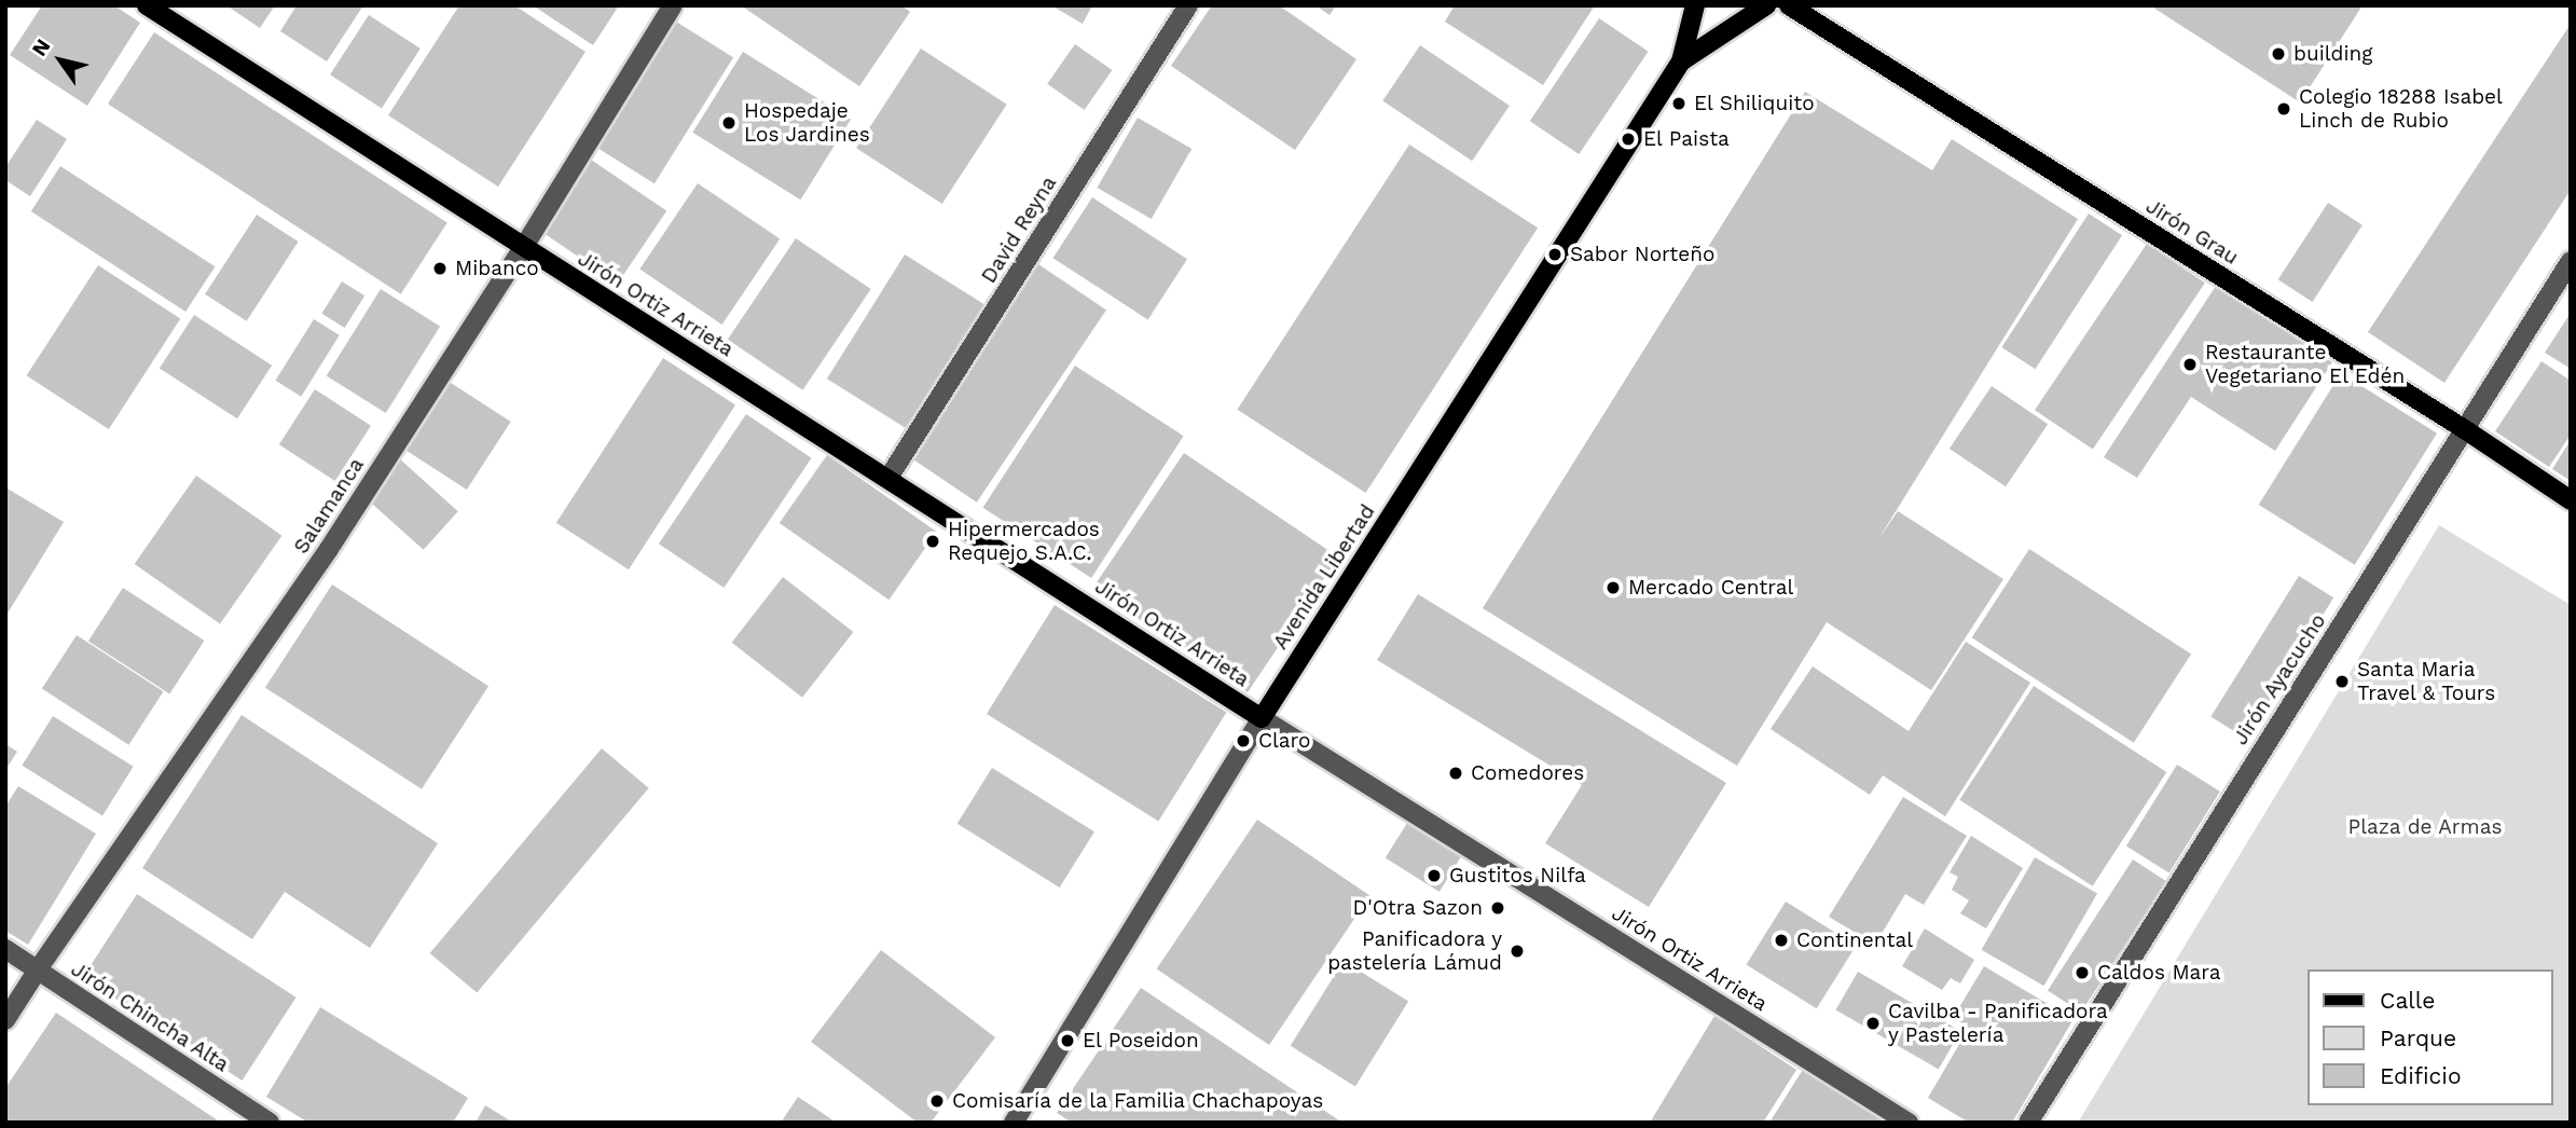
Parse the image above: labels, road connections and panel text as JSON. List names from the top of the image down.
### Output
{
  "streets": {
    "main road": ["Jirón Grau", "Jirón Ortiz Arrieta", "Avenida Libertad"],
    "street": [
      "David Reyna",
      "Salamanca",
      "Jirón Ayacucho",
      "Jirón Chincha Alta"
    ]
  },
  "crossings": [
    ["David Reyna", "Jirón Ortiz Arrieta"],
    ["Jirón Grau", "Jirón Ayacucho"],
    ["Jirón Ortiz Arrieta", "Salamanca"],
    ["Jirón Ortiz Arrieta", "Avenida Libertad"],
    ["Salamanca", "Jirón Chincha Alta"]
  ],
  "parks": ["Plaza de Armas"],
  "places": [
    "building",
    "El Shiliquito",
    "Colegio 18288 Isabel Linch de Rubio",
    "Hospedaje Los Jardines",
    "El Paista",
    "Sabor Norteño",
    "Mibanco",
    "Restaurante Vegetariano El Edén",
    "Hipermercados Requejo S.A.C.",
    "Mercado Central",
    "Santa Maria Travel & Tours",
    "Claro",
    "Comedores",
    "Gustitos Nilfa",
    "D'Otra Sazon",
    "Continental",
    "Panificadora y pastelería Lámud",
    "Caldos Mara",
    "Cavilba - Panificadora y Pastelería",
    "El Poseidon",
    "Comisaría de la Familia Chachapoyas"
  ],
  "legend": ["Calle", "Parque", "Edificio"],
  "north": "top left"
}
